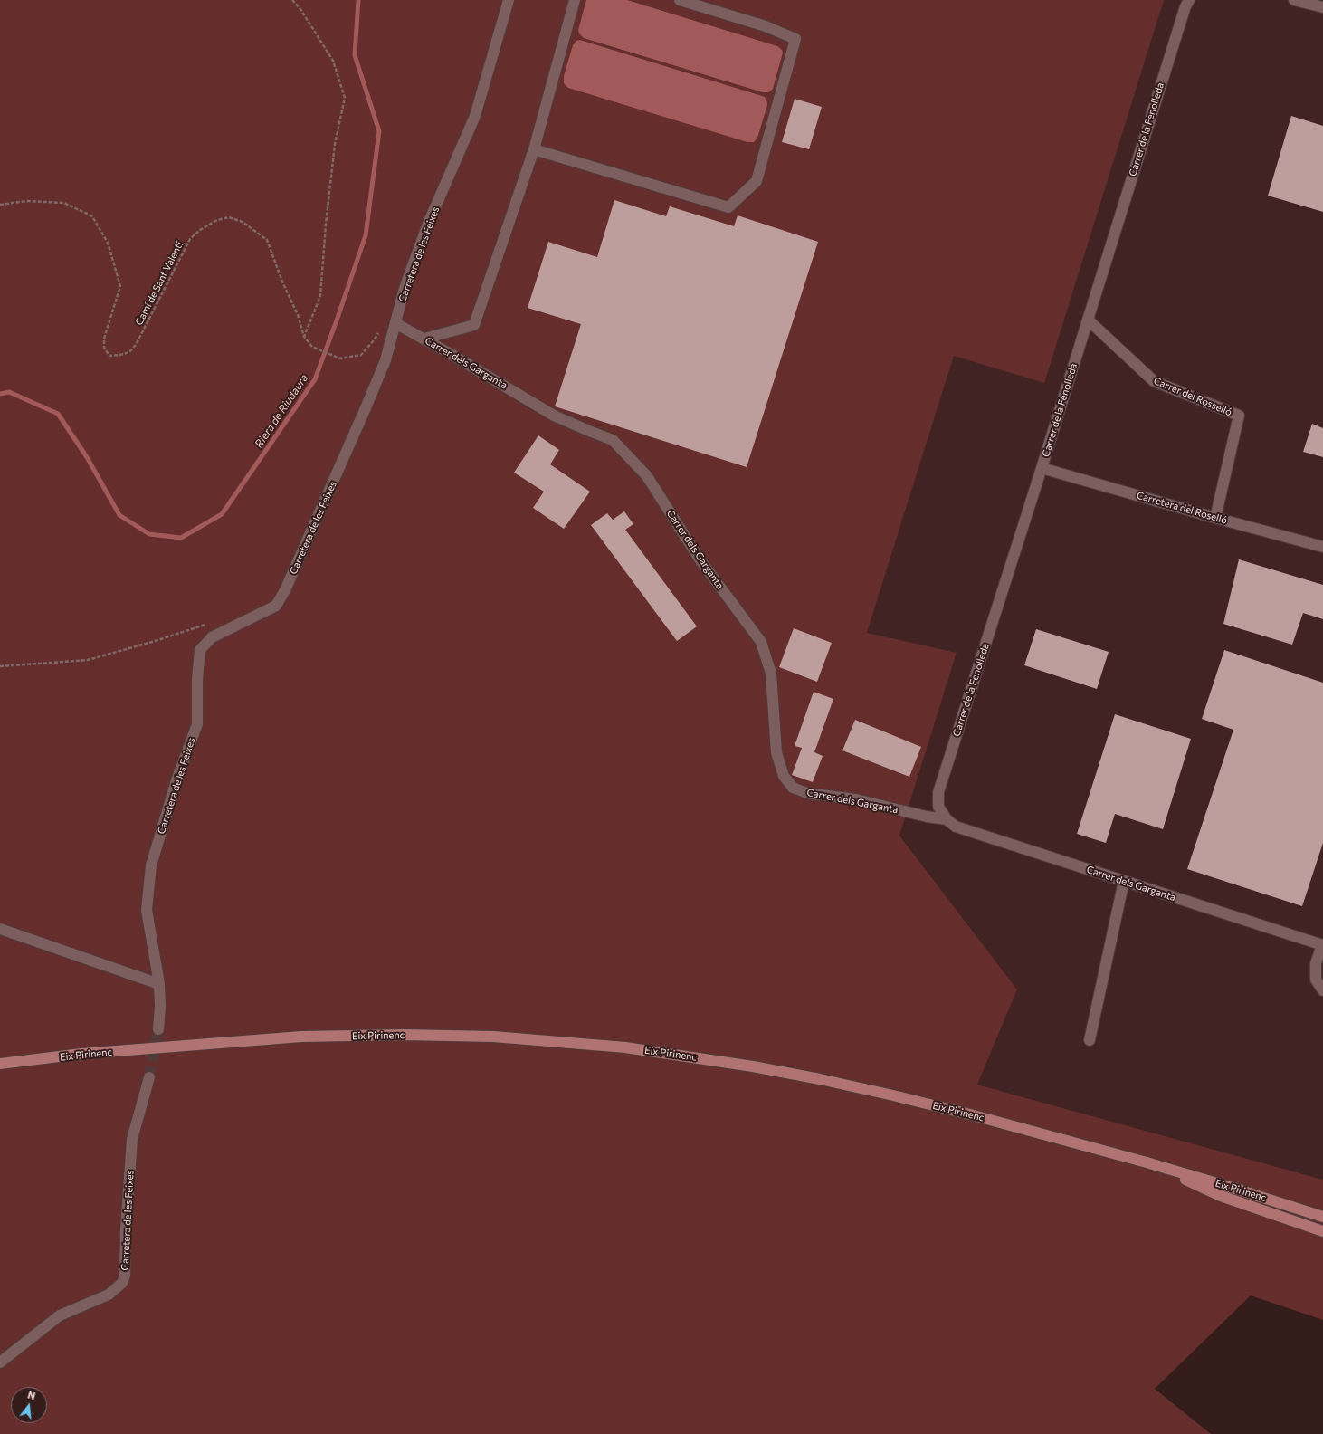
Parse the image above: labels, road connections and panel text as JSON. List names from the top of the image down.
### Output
{
  "streets": {
    "main road": ["Eix Pirinenc"],
    "street": [
      "Carrer de la Fenolleda",
      "Carretera de les Feixes",
      "Carrer dels Garganta",
      "Carrer del Rosselló",
      "Carretera del Roselló"
    ],
    "path": ["Camí de Sant Valentí"]
  },
  "crossings": [
    ["Carrer de la Fenolleda", "Carrer dels Garganta"],
    ["Carrer de la Fenolleda", "Carrer del Rosselló"],
    ["Carrer de la Fenolleda", "Carretera del Roselló"],
    ["Carretera de les Feixes", "Carrer dels Garganta"],
    ["Carrer del Rosselló", "Carretera del Roselló"]
  ],
  "water": ["Riera de Riudaura"],
  "north": "top"
}
